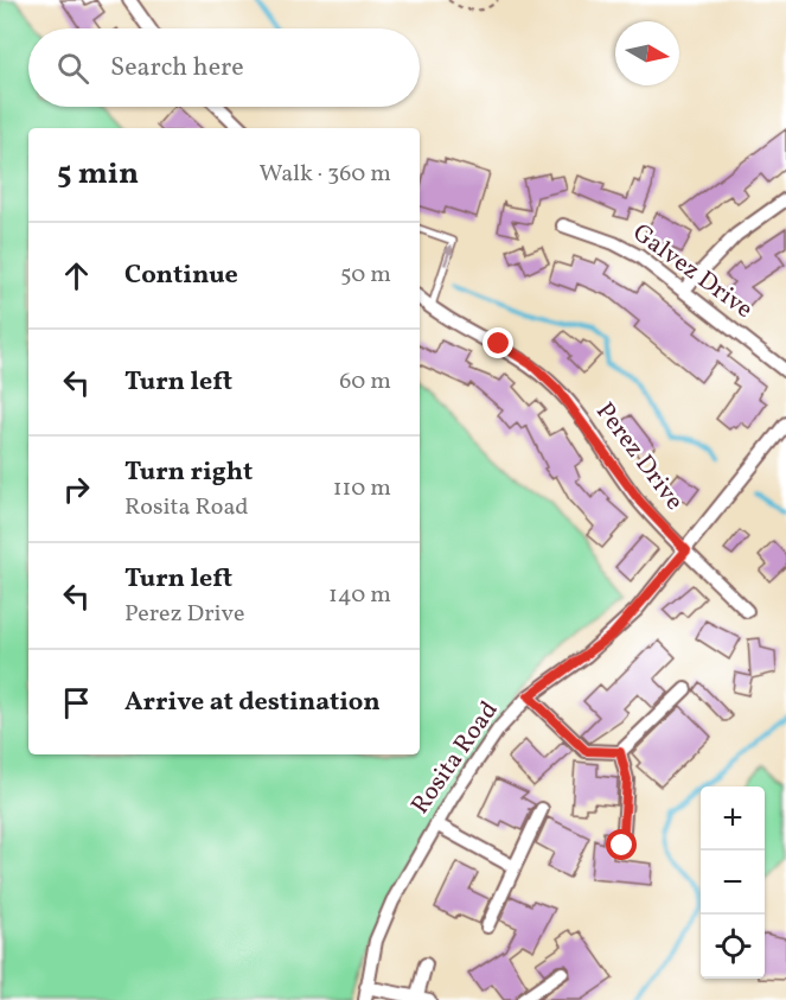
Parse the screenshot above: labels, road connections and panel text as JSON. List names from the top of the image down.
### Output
{
  "streets": {
    "street": ["Galvez Drive", "Perez Drive", "Rosita Road"]
  },
  "crossings": [
    ["Perez Drive", "Rosita Road"]
  ],
  "north": "right",
  "page": {
    "search": "Search here",
    "heading": ["5 min", "Walk · 360 m"],
    "list": [
      ["Continue", "50 m"],
      ["Turn left", "60 m"],
      ["Turn right", "Rosita Road", "110 m"],
      ["Turn left", "Perez Drive", "140 m"],
      "Arrive at destination"
    ],
    "map_buttons": ["+", "−"]
  }
}
